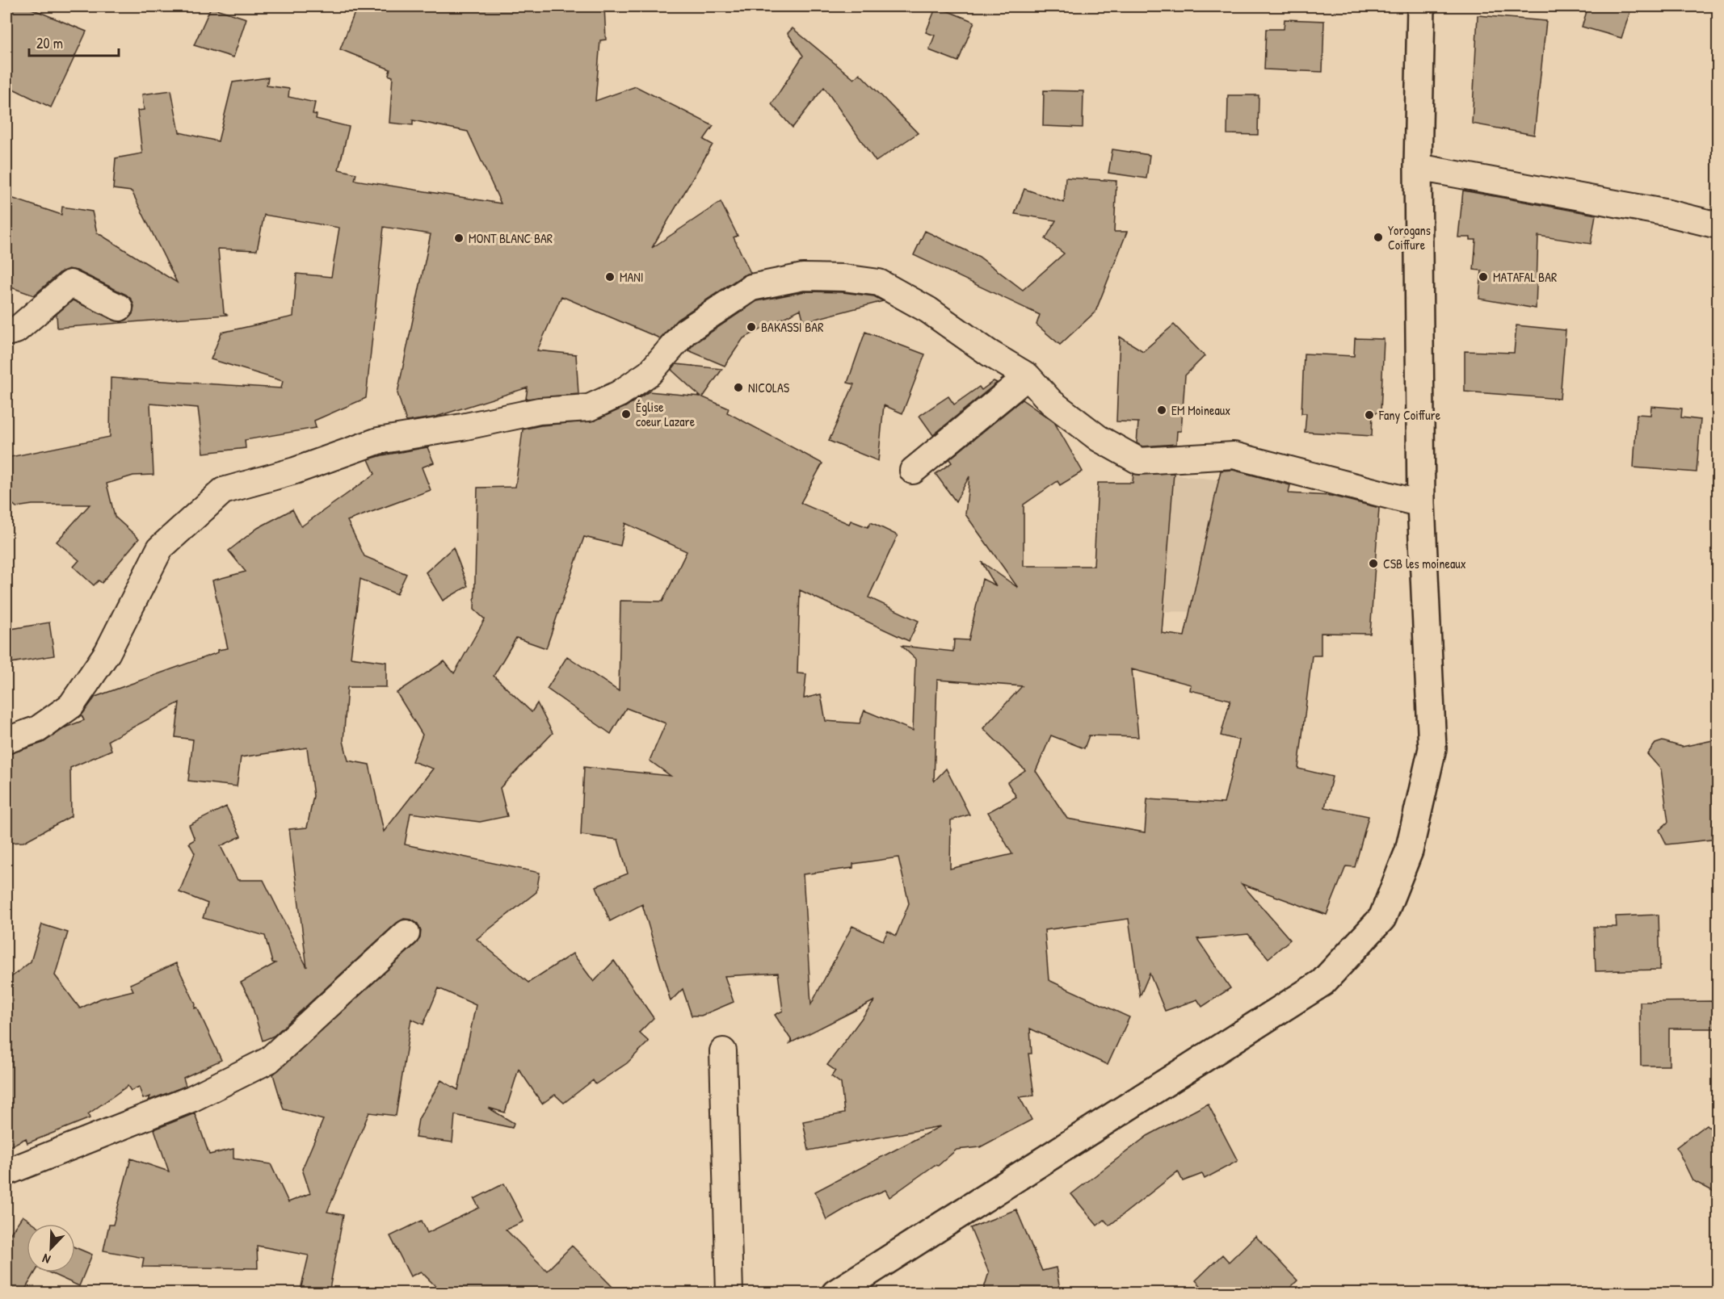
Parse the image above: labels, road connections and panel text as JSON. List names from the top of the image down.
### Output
{
  "places": [
    "Yorogans Coiffure",
    "MONT BLANC BAR",
    "MANI",
    "MATAFAL BAR",
    "BAKASSI BAR",
    "NICOLAS",
    "EM Moineaux",
    "Église coeur Lazare",
    "Fany Coiffure",
    "CSB les moineaux"
  ],
  "scale_bar": "20 m",
  "north": "bottom left"
}
